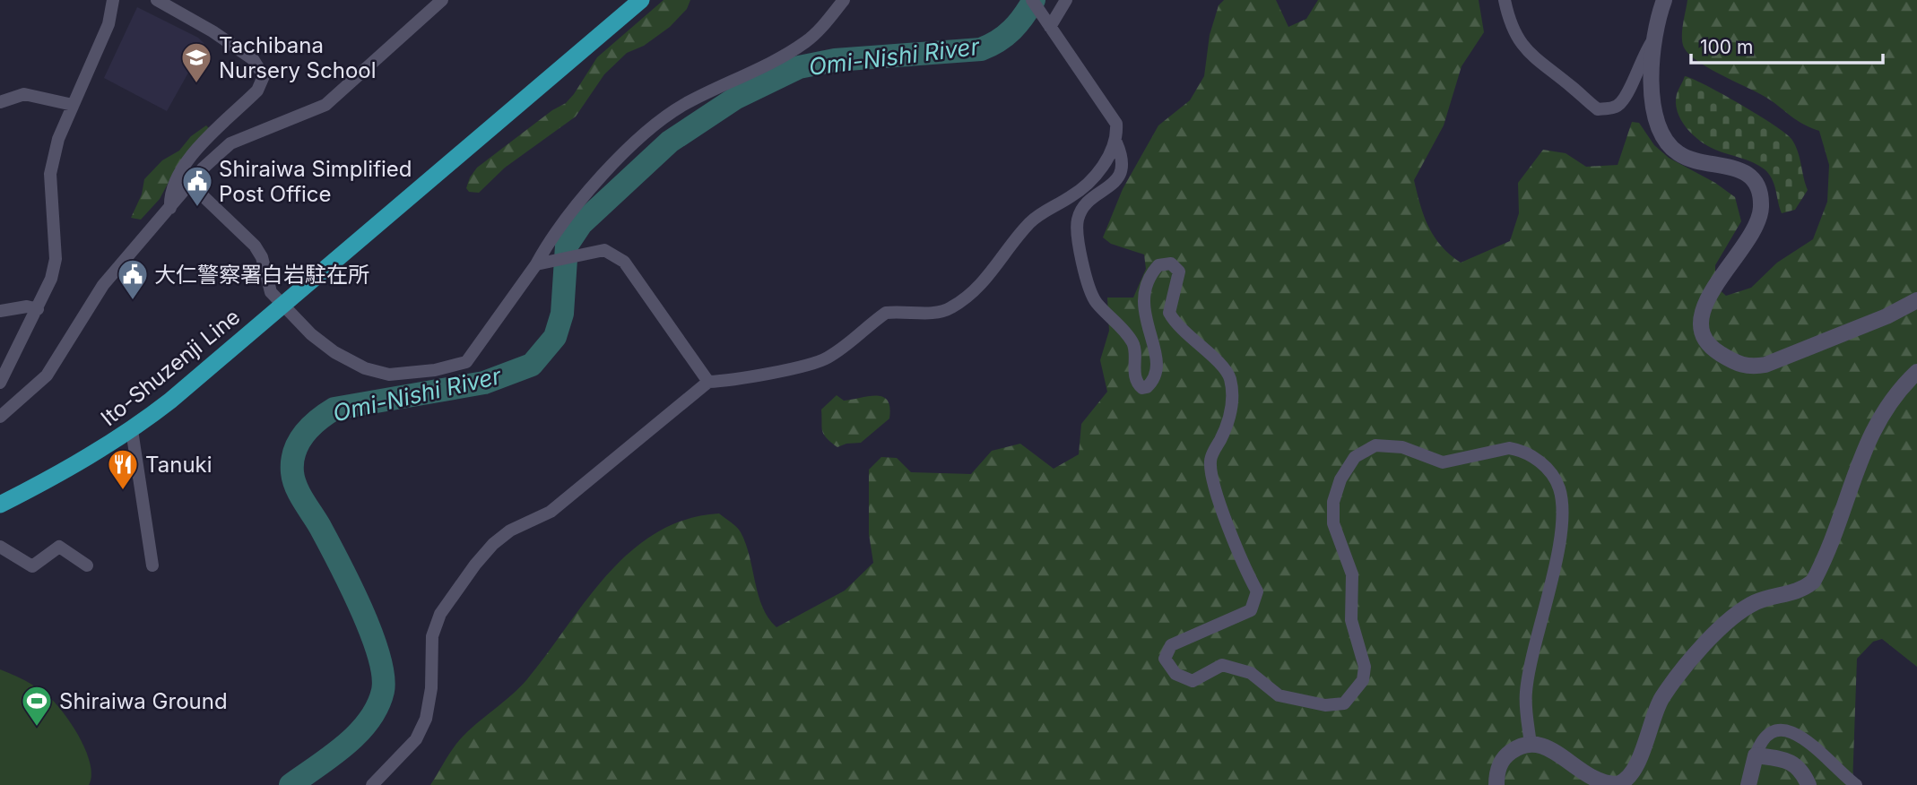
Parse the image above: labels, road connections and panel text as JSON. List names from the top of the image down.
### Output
{
  "streets": {
    "main road": ["Ito-Shuzenji Line"]
  },
  "water": ["Omi-Nishi River"],
  "places": {
    "school or university": ["Tachibana Nursery School"],
    "public building": ["Shiraiwa Simplified Post Office", "大仁警察署白岩駐在所"],
    "restaurant": ["Tanuki"],
    "sports": ["Shiraiwa Ground"]
  },
  "scale_bar": "100 m"
}
